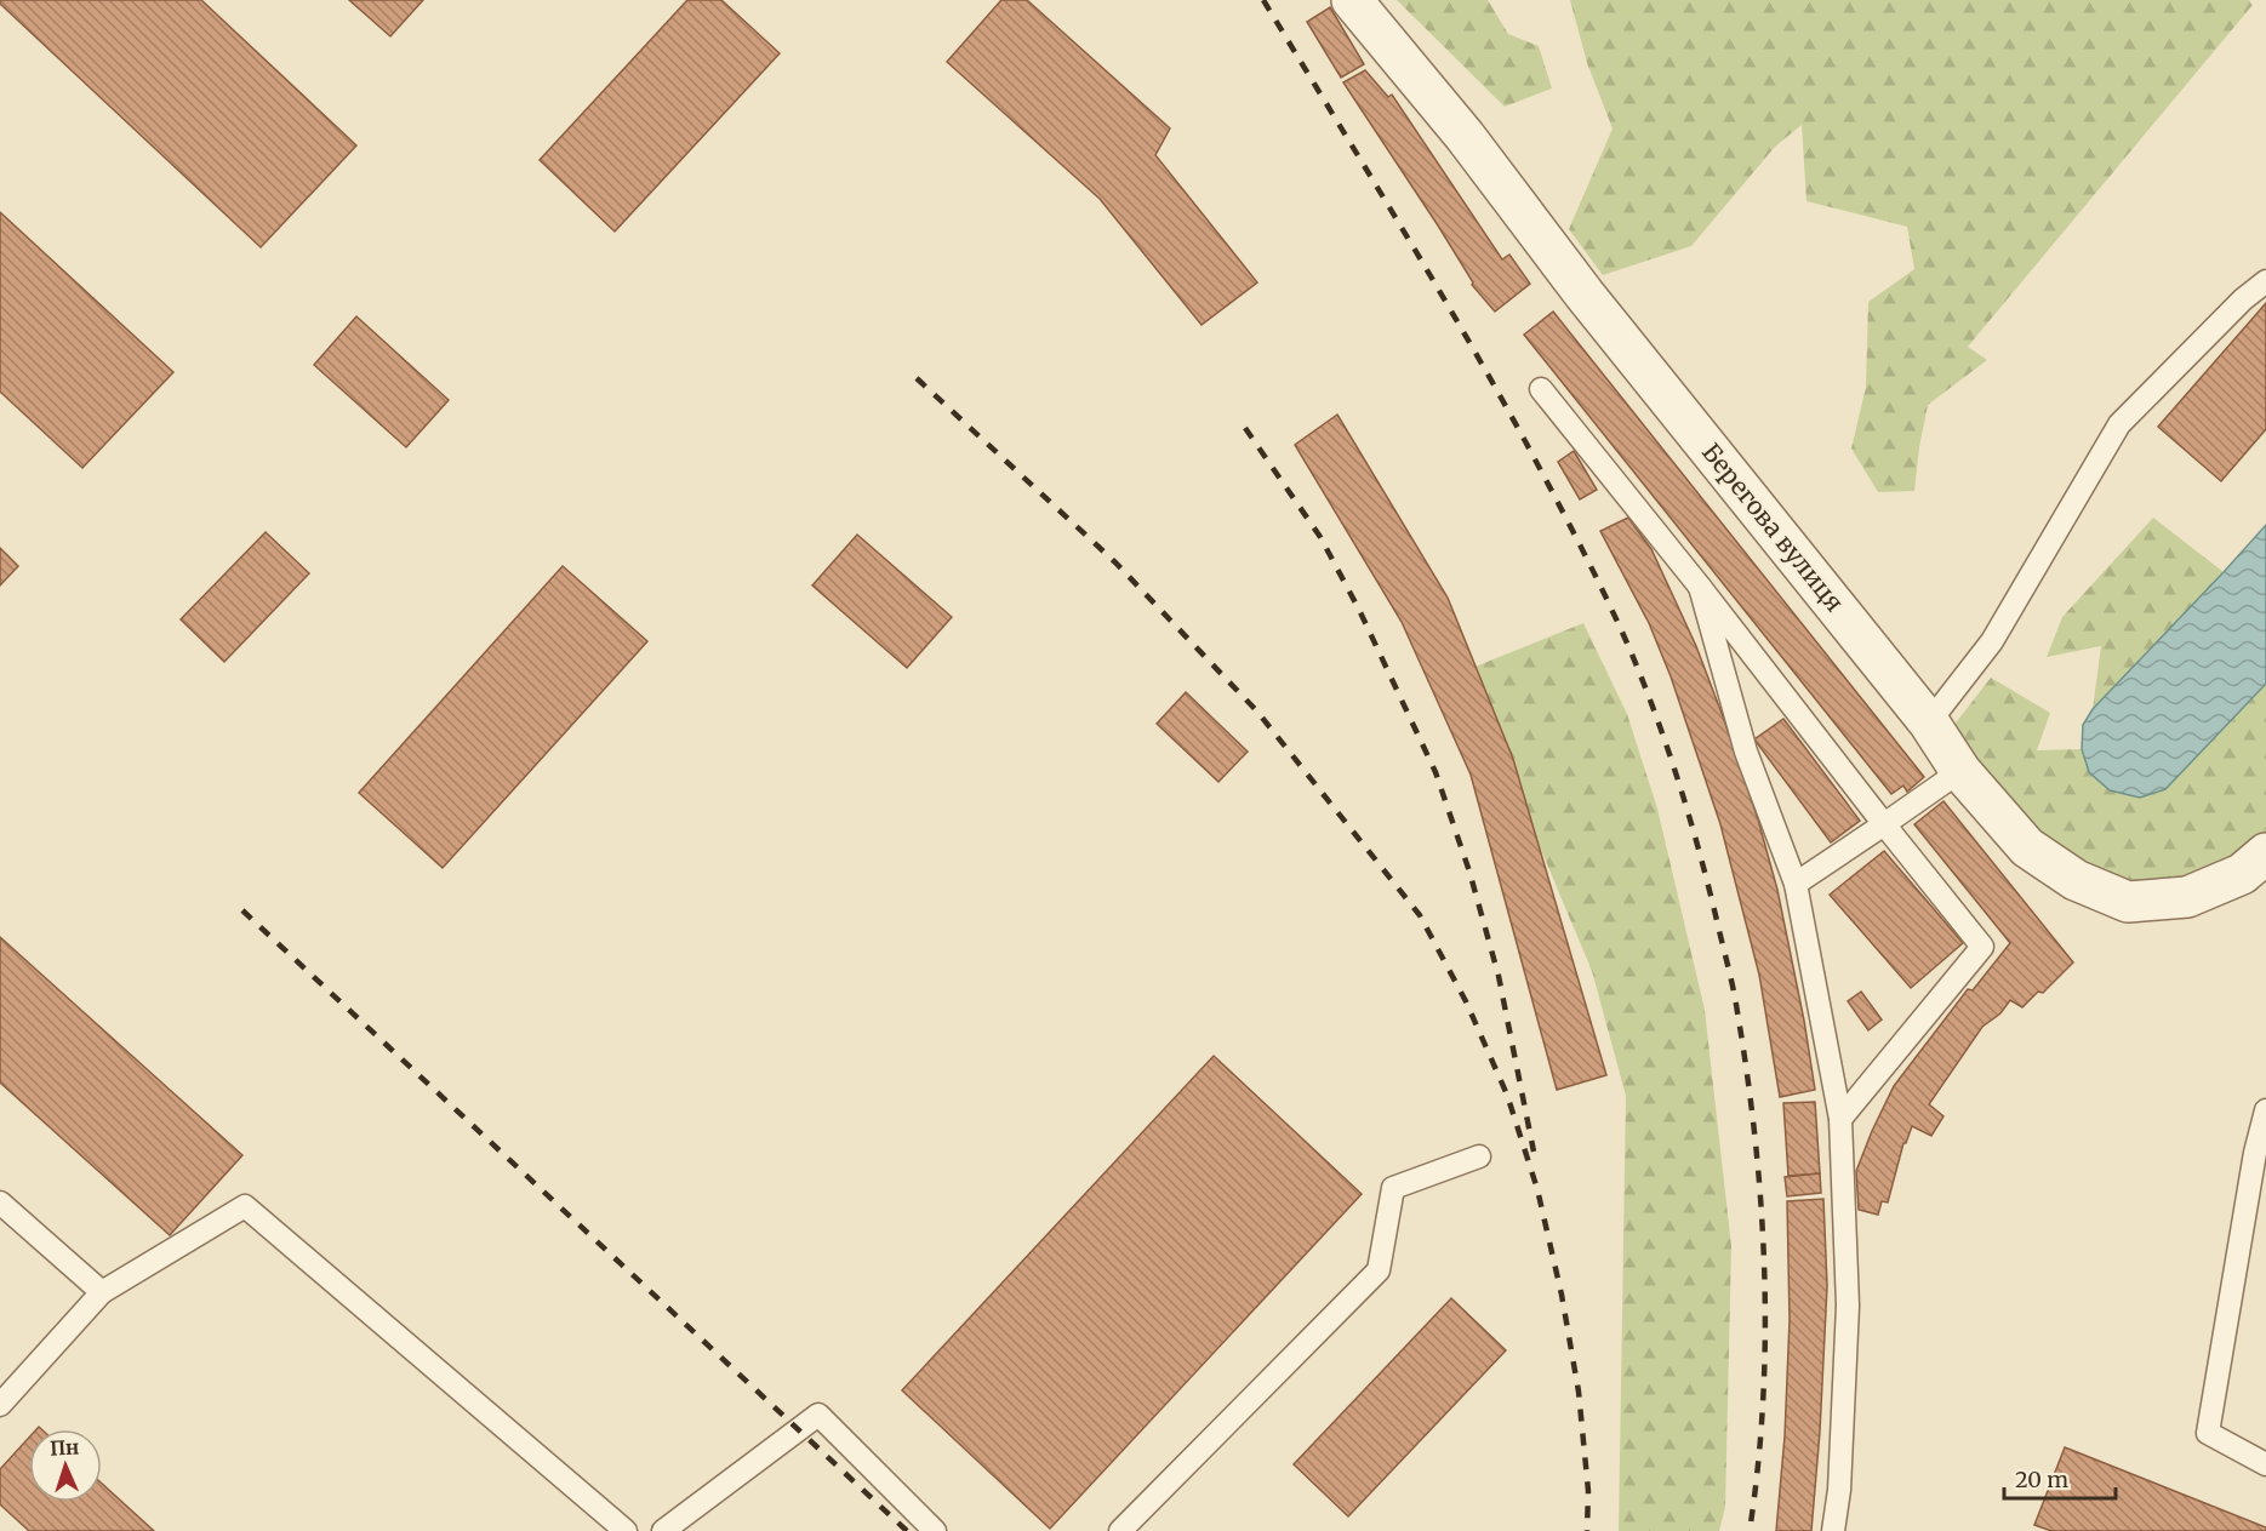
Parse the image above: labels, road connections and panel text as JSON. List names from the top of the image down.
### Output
{
  "streets": {
    "street": ["Берегова вулиця"]
  },
  "scale_bar": "20 m",
  "north": "top"
}
